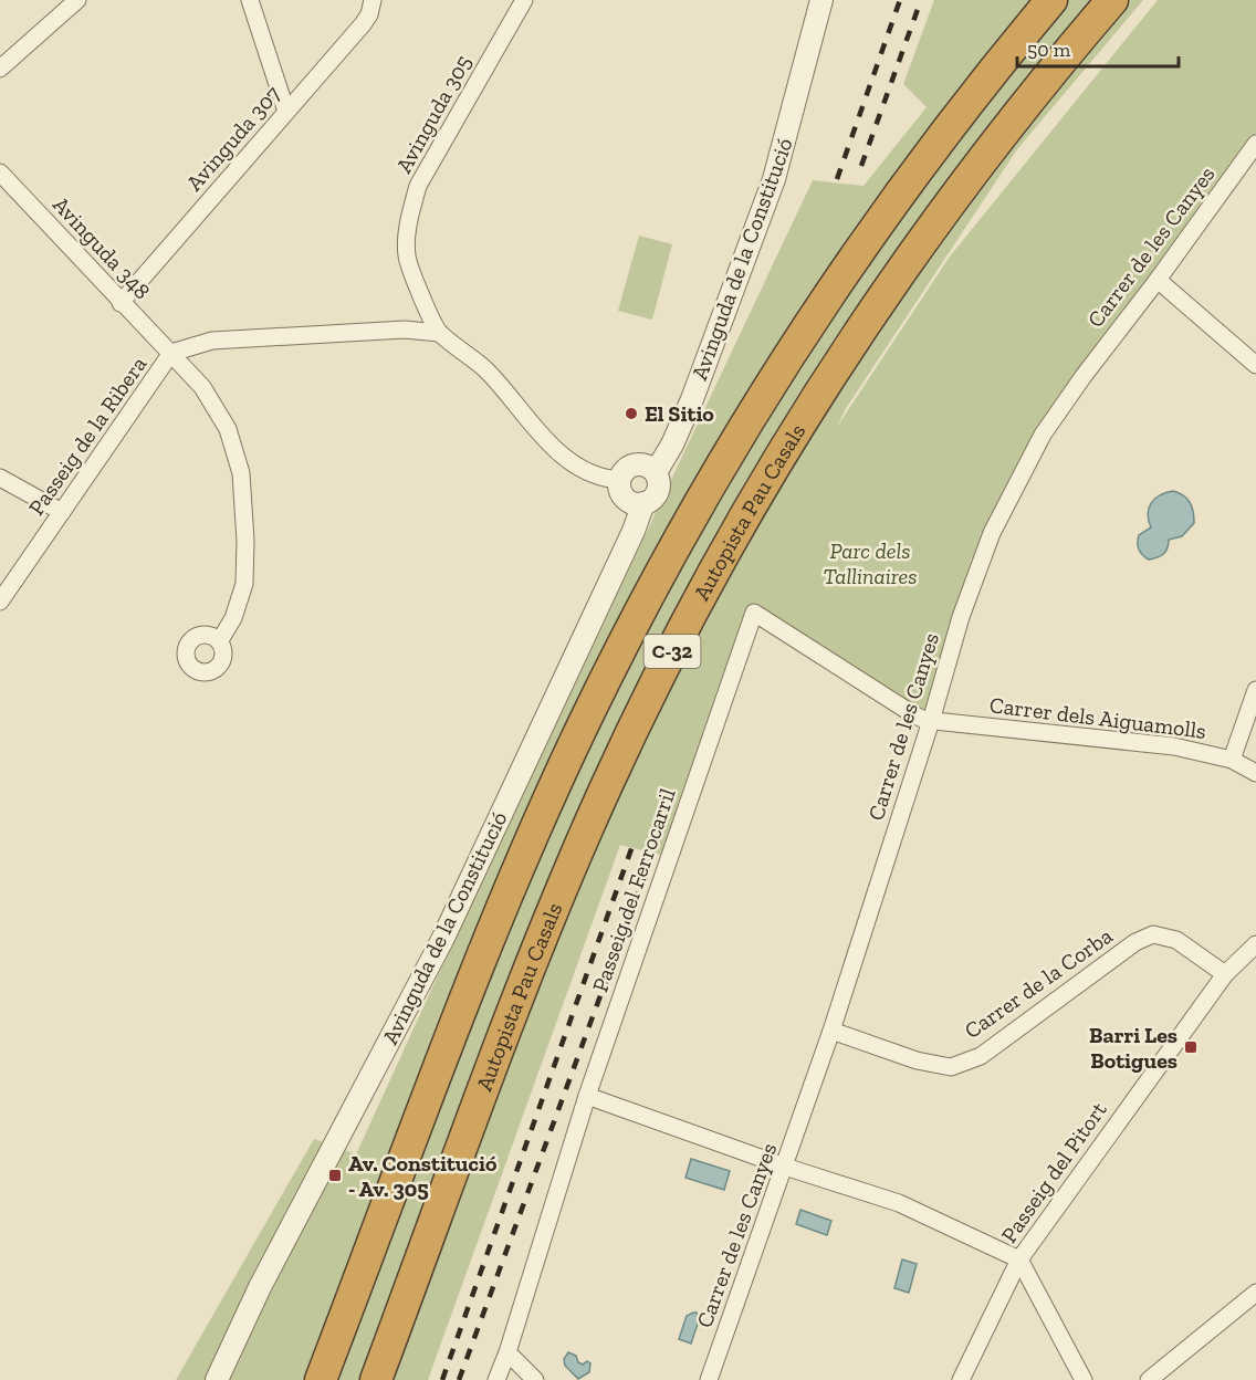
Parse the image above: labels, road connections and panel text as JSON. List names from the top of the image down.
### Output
{
  "streets": {
    "highway": ["Autopista Pau Casals", "C-32"],
    "street": [
      "Avinguda 305",
      "Avinguda 307",
      "Carrer de les Canyes",
      "Avinguda 348",
      "Avinguda de la Constitució",
      "Passeig de la Ribera",
      "Carrer dels Aiguamolls",
      "Passeig del Ferrocarril",
      "Carrer de la Corba",
      "Passeig del Pitort"
    ]
  },
  "crossings": [
    ["Avinguda 305", "Avinguda de la Constitució"],
    ["Avinguda 305", "Passeig de la Ribera"],
    ["Avinguda 307", "Avinguda 348"],
    ["Carrer de les Canyes", "Carrer dels Aiguamolls"],
    ["Carrer de les Canyes", "Passeig del Ferrocarril"],
    ["Carrer de les Canyes", "Carrer de la Corba"],
    ["Avinguda 348", "Passeig de la Ribera"],
    ["Carrer dels Aiguamolls", "Passeig del Ferrocarril"],
    ["Carrer de la Corba", "Passeig del Pitort"]
  ],
  "parks": ["Parc dels Tallinaires"],
  "places": {
    "other": ["El Sitio"],
    "transit": ["Barri Les Botigues", "Av. Constitució - Av. 305"]
  },
  "scale_bar": "50 m"
}
